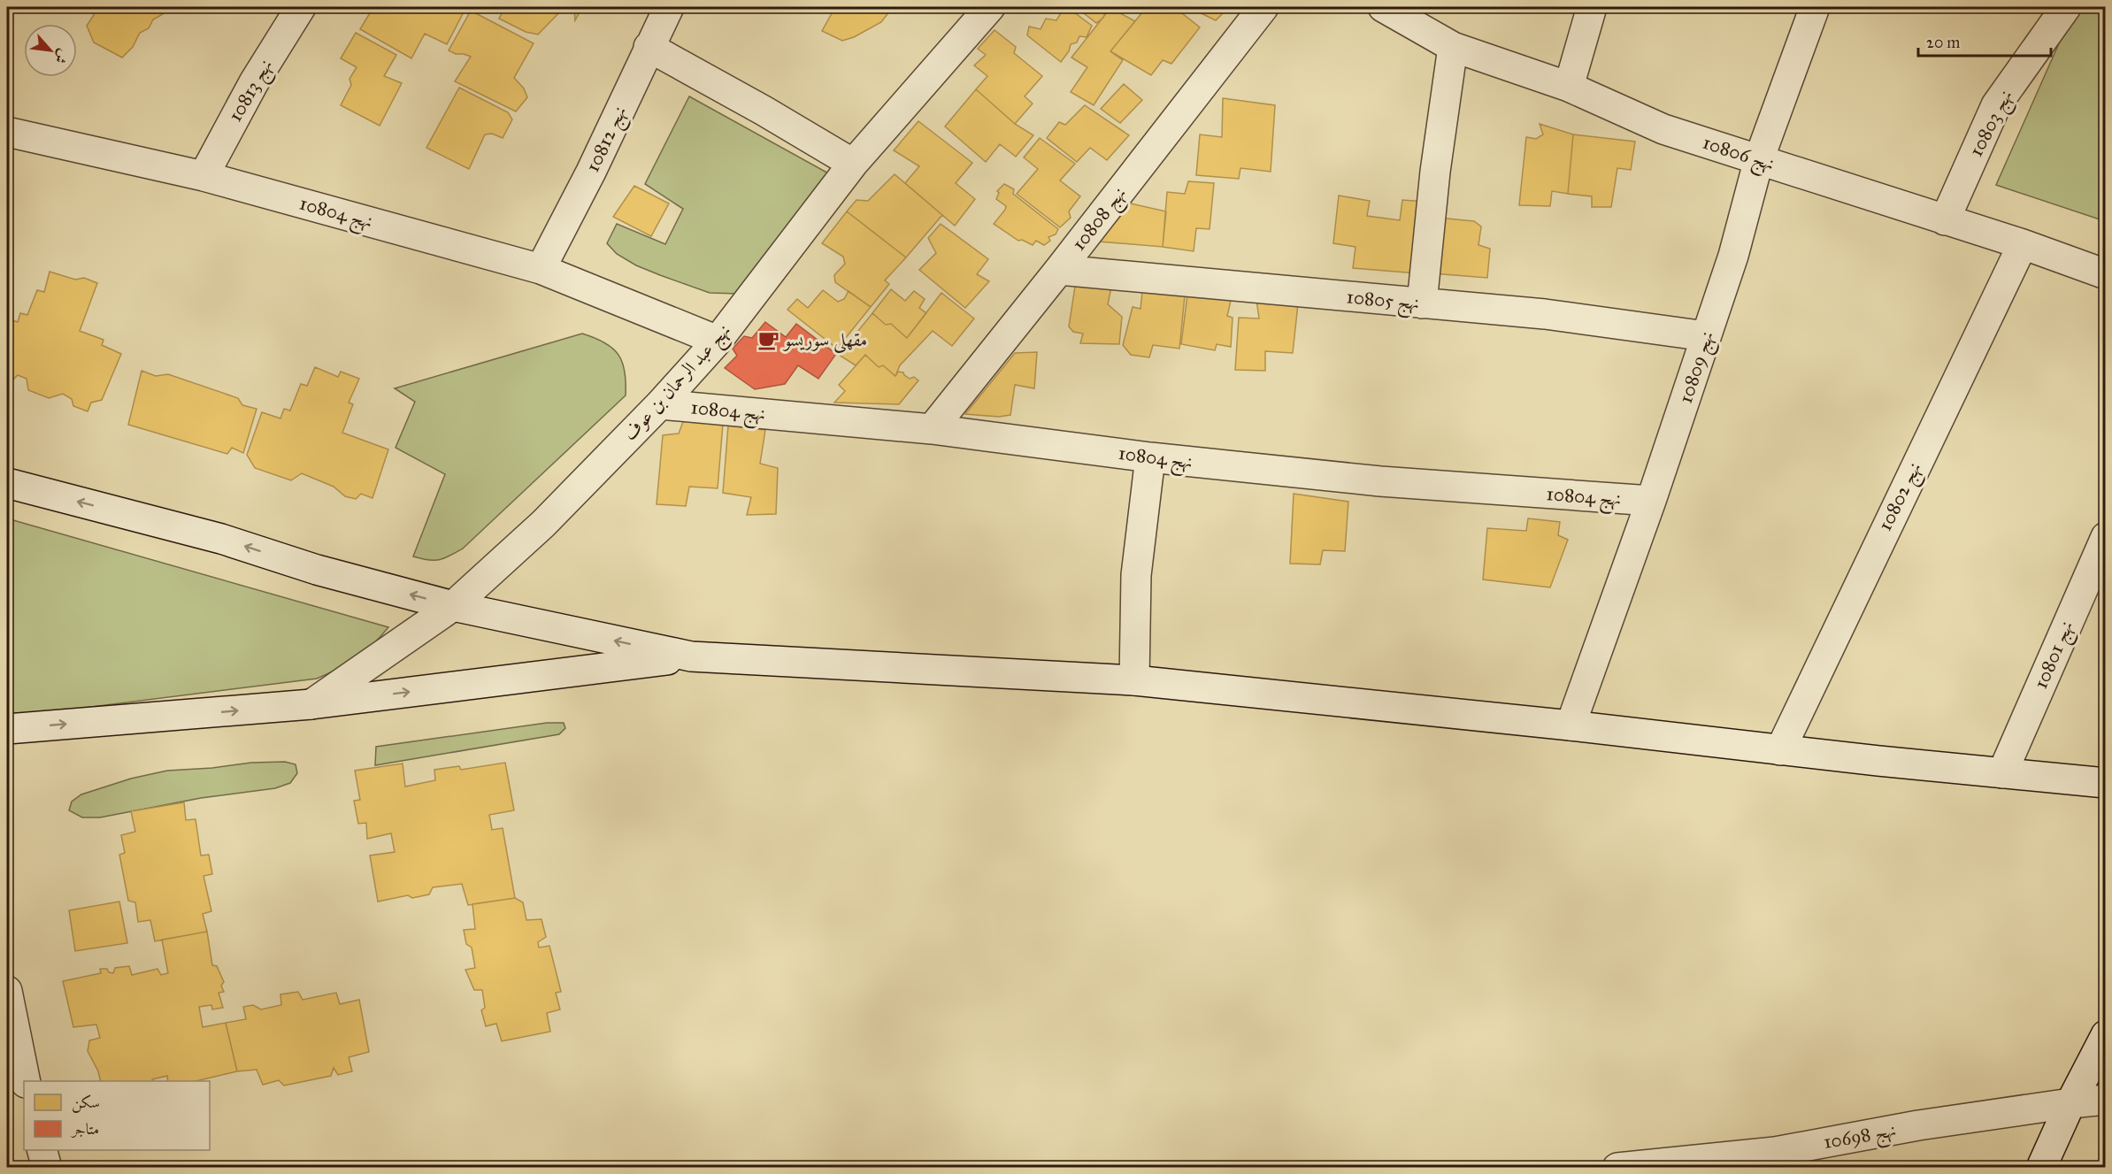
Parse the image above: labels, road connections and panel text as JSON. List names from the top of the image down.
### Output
{
  "streets": {
    "street": [
      "نهج 10813",
      "نهج 10803",
      "نهج 10812",
      "نهج 10806",
      "نهج 10804",
      "نهج 10808",
      "نهج 10805",
      "نهج 10809",
      "نهج عبد الرحمان بن عوف",
      "نهج 10802",
      "نهج 10801",
      "نهج 10698"
    ]
  },
  "crossings": [
    ["نهج 10813", "نهج 10804"],
    ["نهج 10803", "نهج 10806"],
    ["نهج 10812", "نهج 10804"],
    ["نهج 10806", "نهج 10809"],
    ["نهج 10806", "نهج 10802"],
    ["نهج 10804", "نهج 10808"],
    ["نهج 10804", "نهج 10809"],
    ["نهج 10804", "نهج عبد الرحمان بن عوف"],
    ["نهج 10808", "نهج 10805"],
    ["نهج 10805", "نهج 10809"]
  ],
  "places": {
    "cafe": ["مقهلى سوريسو"]
  },
  "legend": ["سكن", "متاجر"],
  "scale_bar": "20 m",
  "north": "bottom right"
}
